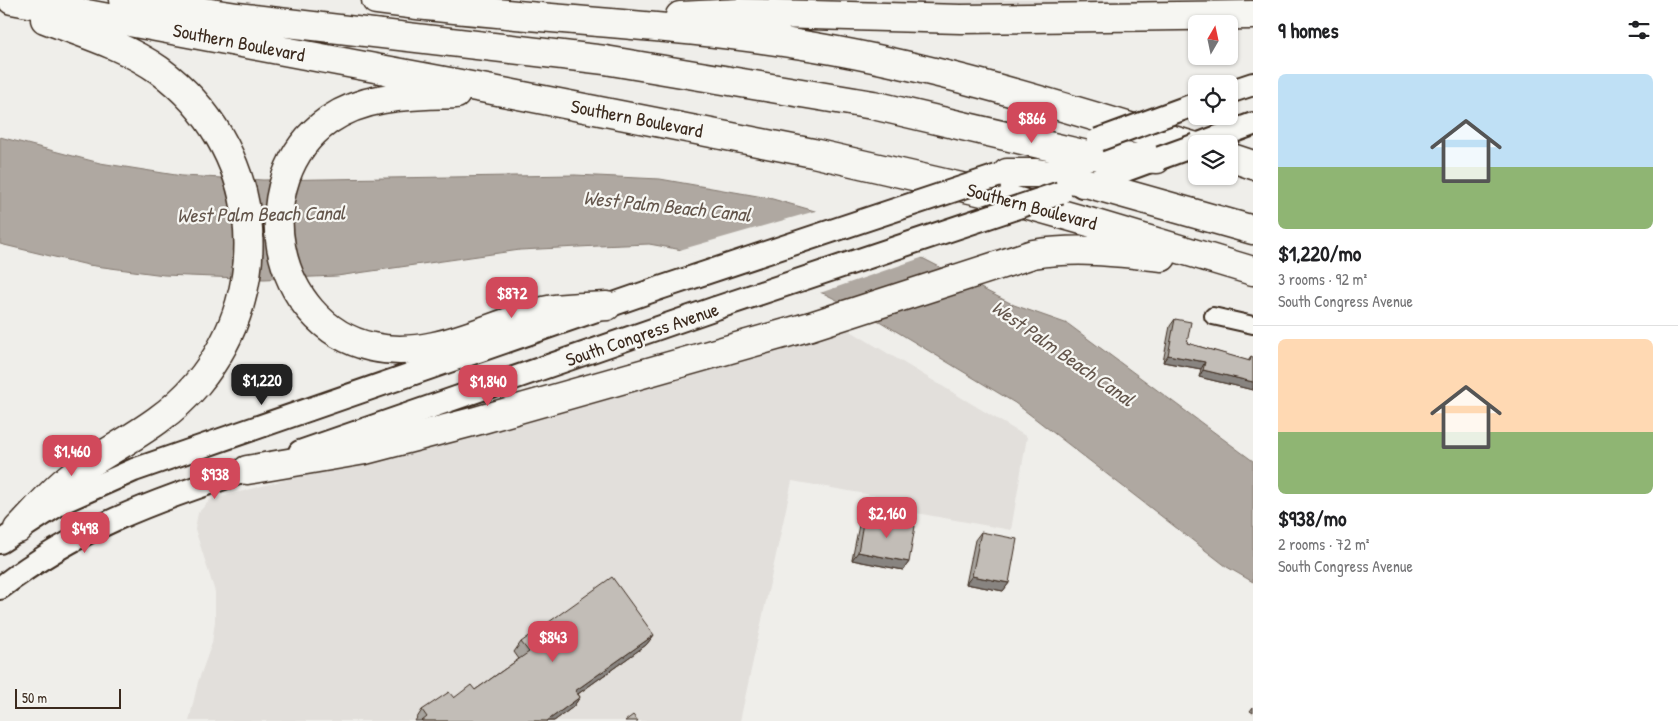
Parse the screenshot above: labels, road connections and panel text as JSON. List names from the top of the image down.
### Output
{
  "streets": {
    "highway": ["Southern Boulevard"],
    "main road": ["South Congress Avenue"]
  },
  "water": ["West Palm Beach Canal"],
  "scale_bar": "50 m",
  "north": "top",
  "page": {
    "heading": "9 homes",
    "list": [
      {
        "name": "$1,220/mo",
        "note": "3 rooms · 92 m² · South Congress Avenue"
      },
      {
        "name": "$938/mo",
        "note": "2 rooms · 72 m² · South Congress Avenue"
      }
    ],
    "price": [
      "$866",
      "$872",
      "$1,220",
      "$1,840",
      "$1,460",
      "$938",
      "$2,160",
      "$498",
      "$843"
    ],
    "scale": "50 m"
  }
}
